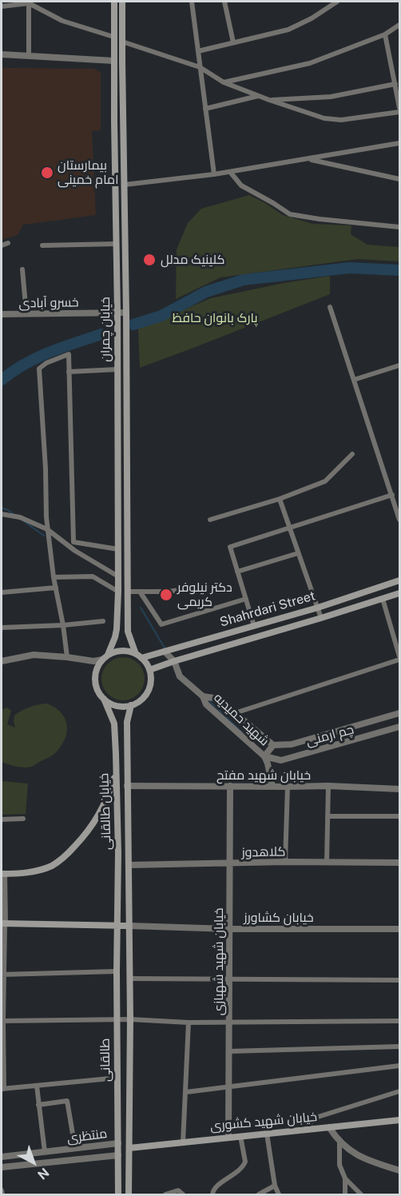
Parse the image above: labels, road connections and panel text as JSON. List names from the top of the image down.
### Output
{
  "streets": {
    "main road": [
      "خیابان چمران",
      "Shahrdari Street",
      "خیابان طالقانی",
      "طالقانی",
      "خیابان شهید کشوری"
    ],
    "street": [
      "خسرو آبادی",
      "شهید حمیدیه",
      "چم ارمنی",
      "خیابان شهید مفتح",
      "کلاهدوز",
      "خیابان کشاورز",
      "خیابان شهید شهبازی",
      "منتظری"
    ]
  },
  "crossings": [
    ["خسرو آبادی", "خیابان چمران"],
    ["خیابان چمران", "Shahrdari Street"],
    ["خیابان چمران", "خیابان طالقانی"],
    ["Shahrdari Street", "شهید حمیدیه"],
    ["Shahrdari Street", "خیابان طالقانی"],
    ["شهید حمیدیه", "چم ارمنی"],
    ["شهید حمیدیه", "خیابان شهید مفتح"],
    ["خیابان شهید مفتح", "خیابان طالقانی"],
    ["خیابان شهید مفتح", "خیابان شهید شهبازی"],
    ["خیابان طالقانی", "کلاهدوز"],
    ["خیابان طالقانی", "خیابان کشاورز"],
    ["خیابان طالقانی", "طالقانی"],
    ["کلاهدوز", "خیابان شهید شهبازی"],
    ["خیابان کشاورز", "خیابان شهید شهبازی"],
    ["خیابان کشاورز", "طالقانی"],
    ["خیابان شهید شهبازی", "خیابان شهید کشوری"],
    ["طالقانی", "خیابان شهید کشوری"],
    ["طالقانی", "منتظری"]
  ],
  "parks": ["پارک بانوان حافظ"],
  "places": ["بیمارستان امام خمینی", "کلینیک مدلل", "دکتر نیلوفر کریمی"],
  "north": "bottom right"
}
